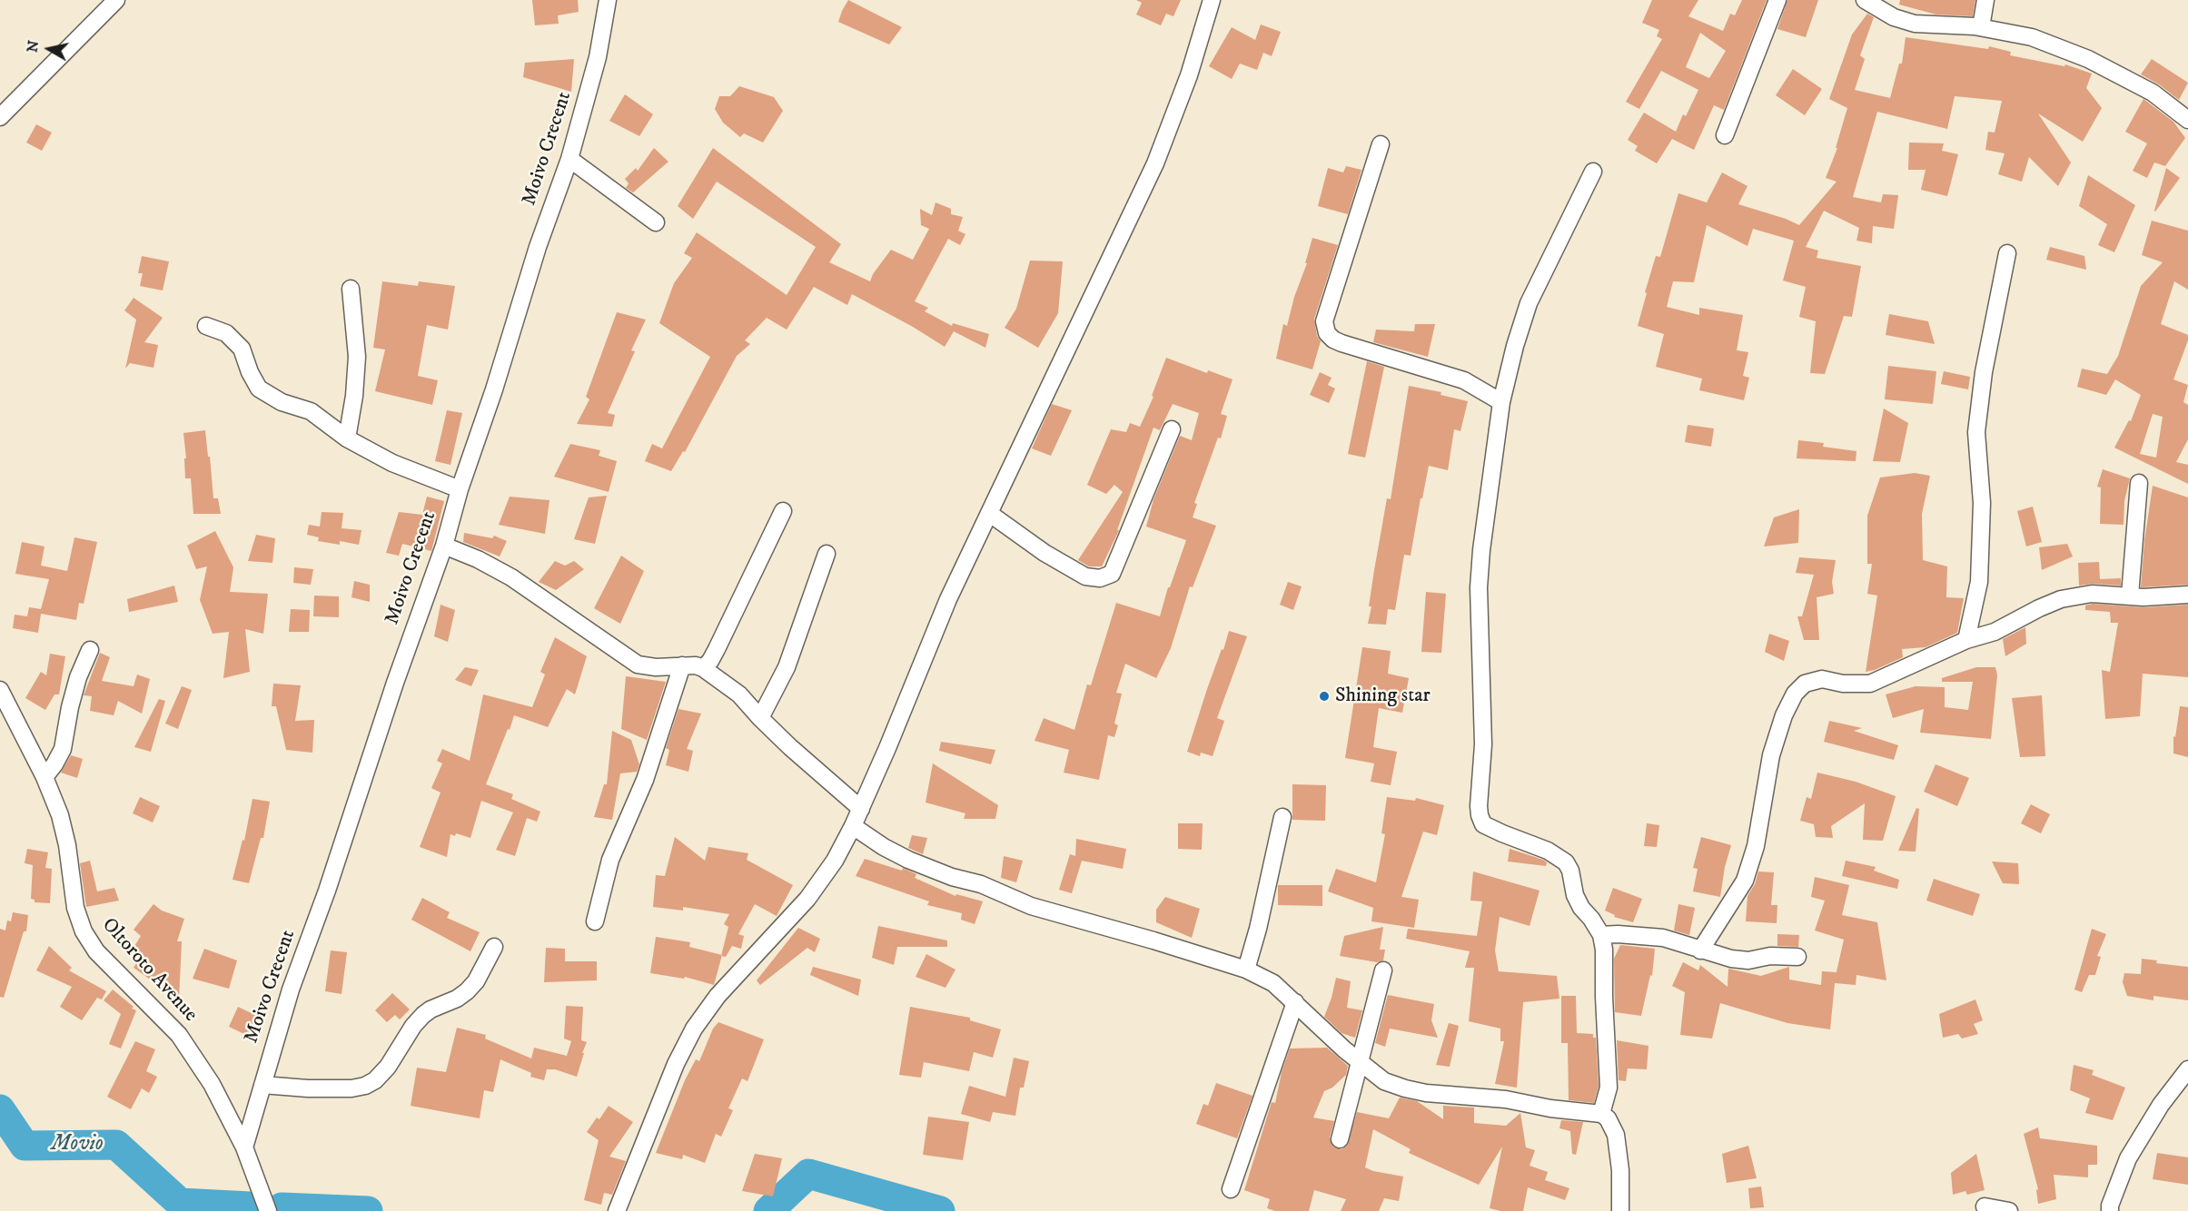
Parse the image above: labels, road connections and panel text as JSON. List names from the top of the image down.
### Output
{
  "streets": {
    "street": ["Moivo Crecent", "Oltoroto Avenue"]
  },
  "crossings": [
    ["Moivo Crecent", "Oltoroto Avenue"]
  ],
  "water": ["Movio"],
  "places": ["Shining star"],
  "north": "left"
}
